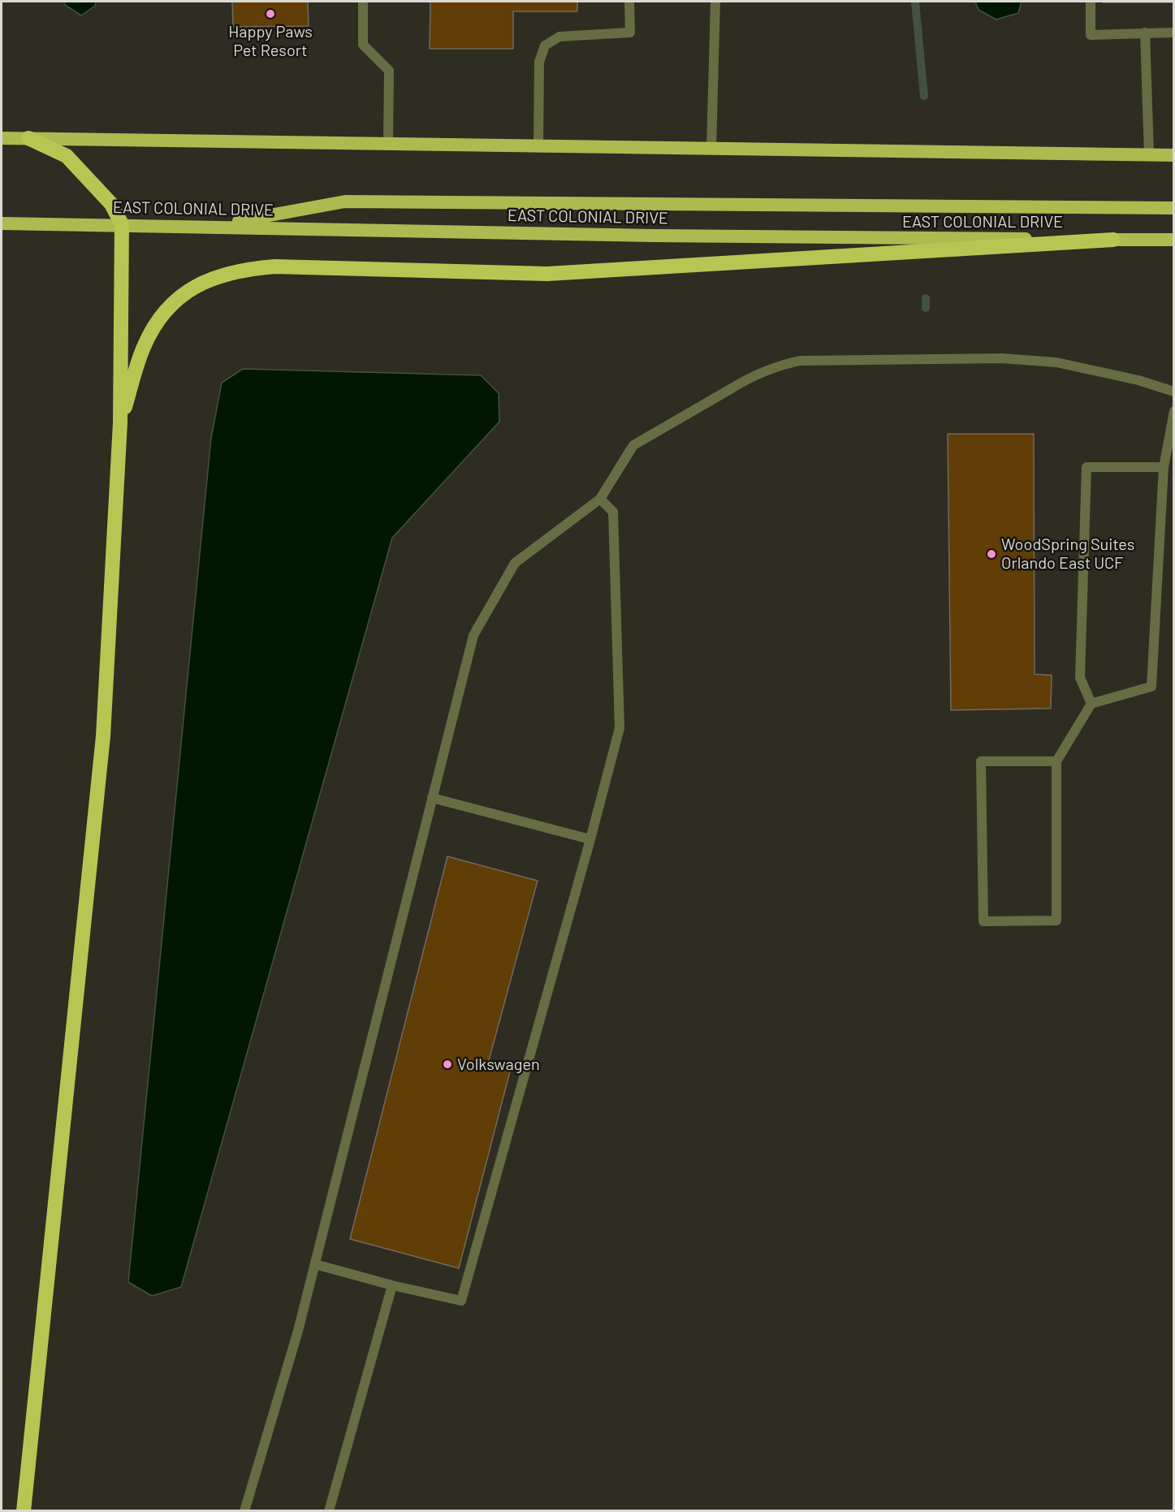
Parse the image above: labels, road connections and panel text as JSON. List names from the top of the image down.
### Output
{
  "streets": {
    "highway": ["EAST COLONIAL DRIVE"]
  },
  "places": ["Happy Paws Pet Resort", "WoodSpring Suites Orlando East UCF", "Volkswagen"]
}
